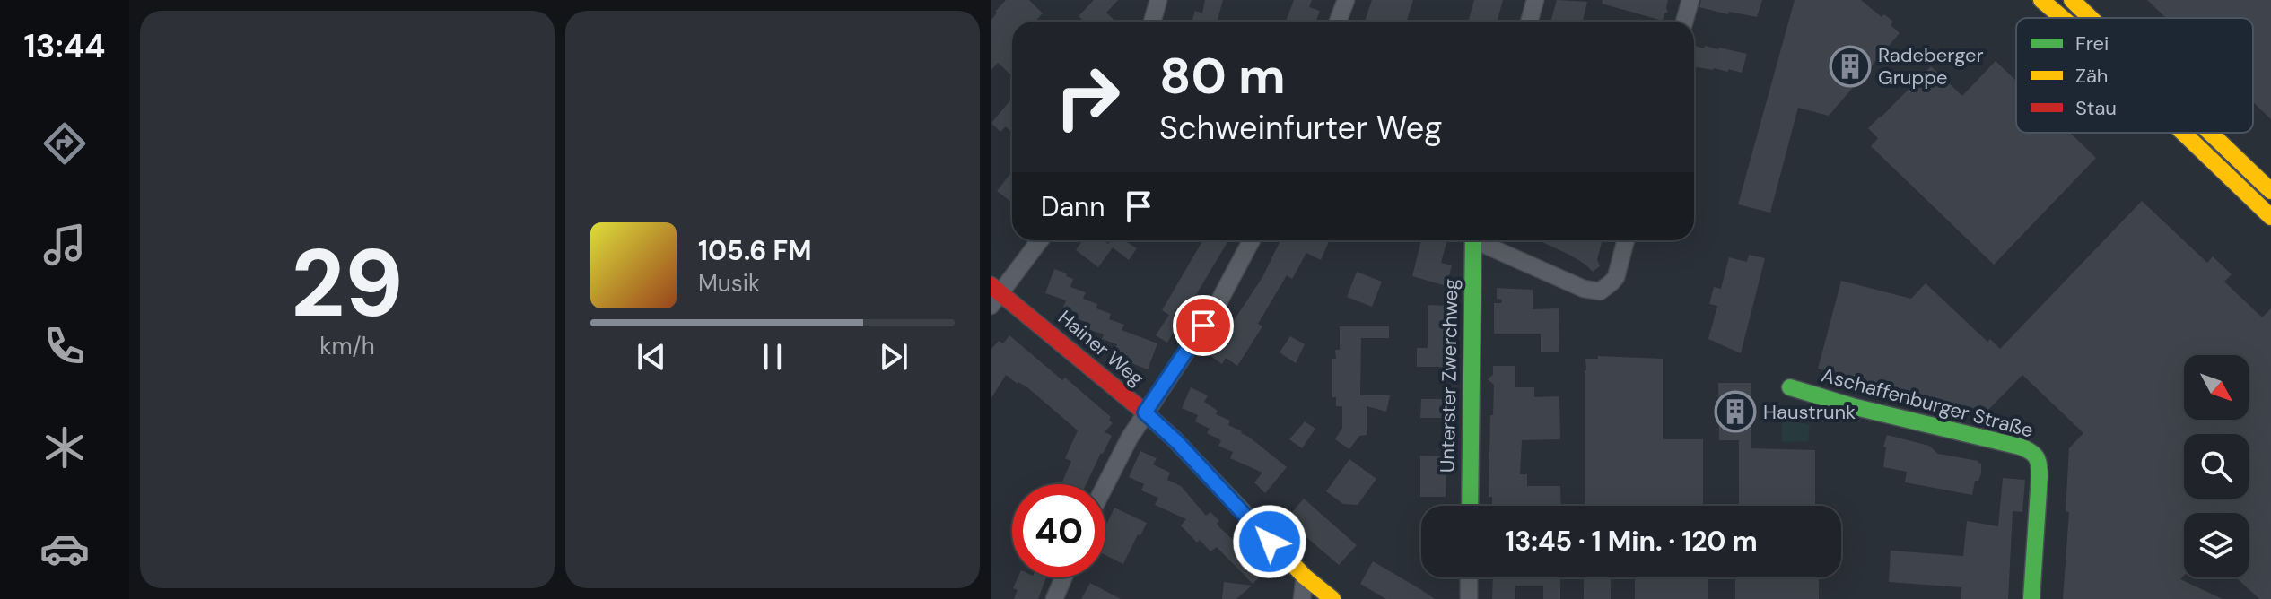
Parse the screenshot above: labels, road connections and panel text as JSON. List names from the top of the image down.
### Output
{
  "streets": {
    "street": ["Hainer Weg", "Unterster Zwerchweg", "Aschaffenburger Straße"]
  },
  "places": {
    "building": ["Radeberger Gruppe", "Haustrunk"]
  },
  "legend": ["Frei", "Zäh", "Stau"],
  "north": "bottom right",
  "page": {
    "tabs": "13:44",
    "tile": ["29", "km/h"],
    "turn": ["80 m", "Schweinfurter Weg"],
    "then": "Dann",
    "song": ["105.6 FM", "Musik"],
    "limit": "40",
    "trip": "13:45 · 1 Min. · 120 m"
  }
}
